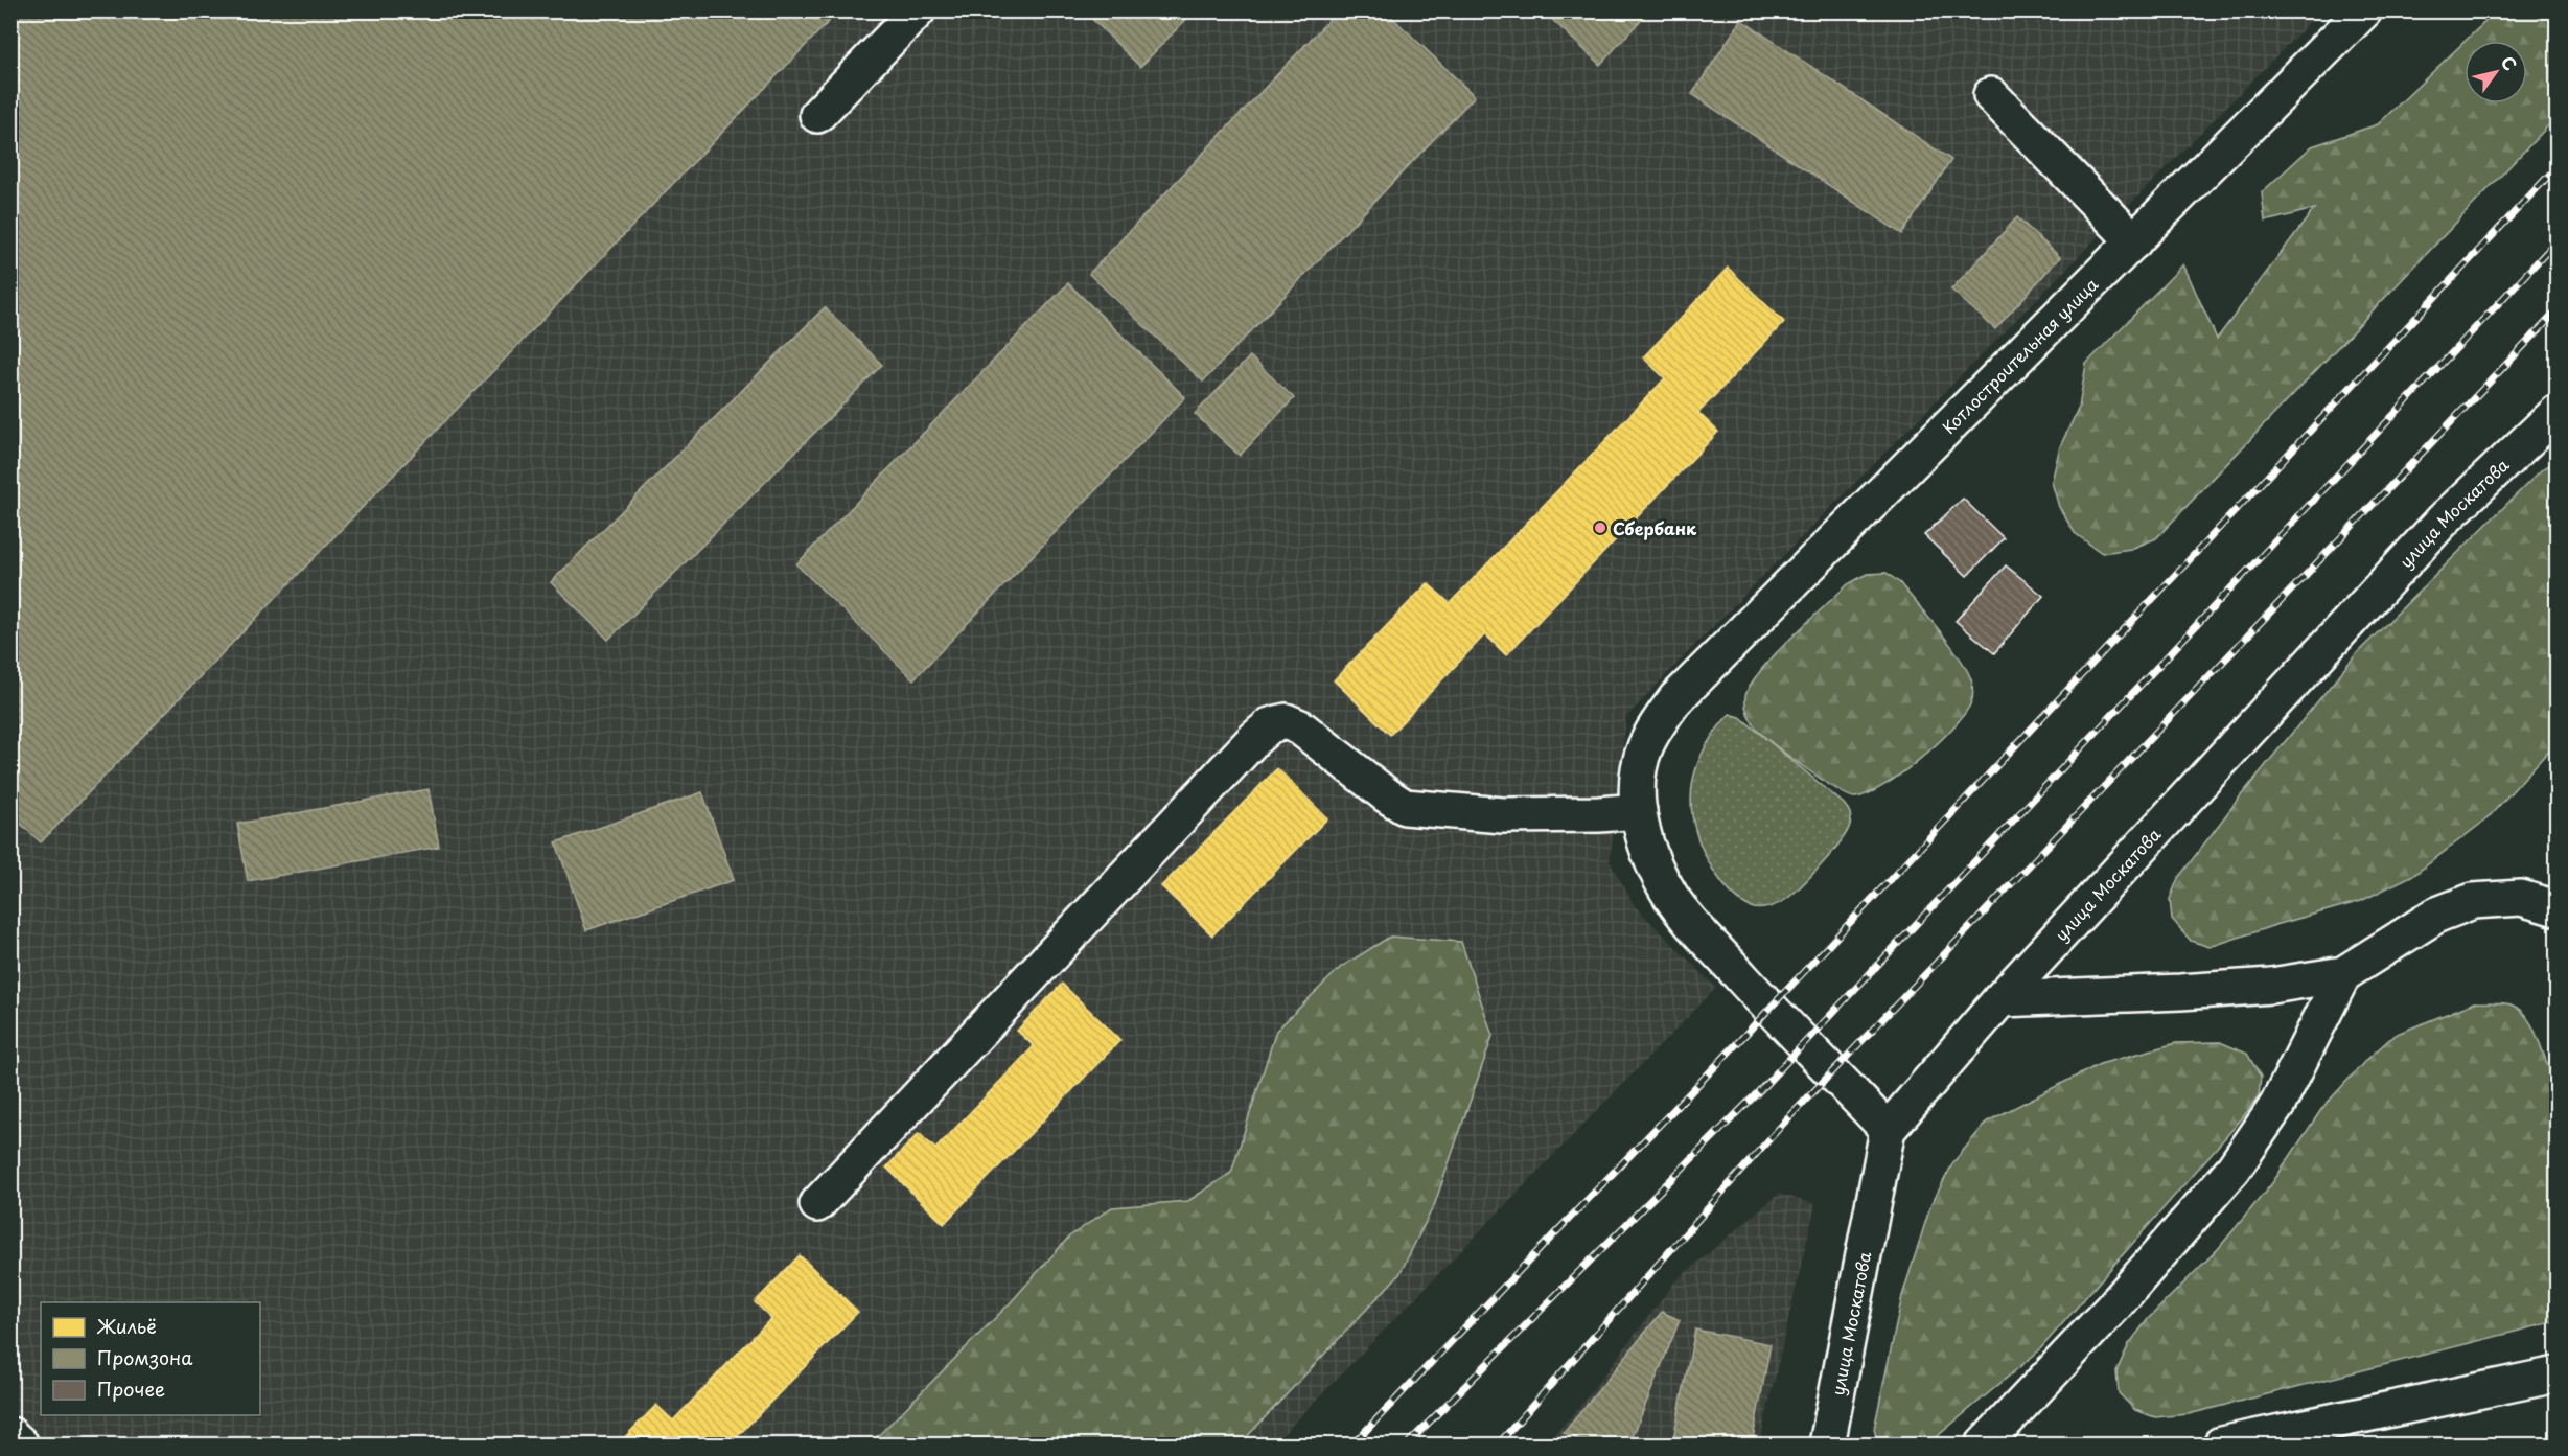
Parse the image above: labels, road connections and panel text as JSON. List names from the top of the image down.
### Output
{
  "streets": {
    "main road": ["Котлостроительная улица", "улица Москатова"]
  },
  "crossings": [
    ["Котлостроительная улица", "улица Москатова"]
  ],
  "places": ["Сбербанк"],
  "legend": ["Жильё", "Промзона", "Прочее"],
  "north": "top right"
}
